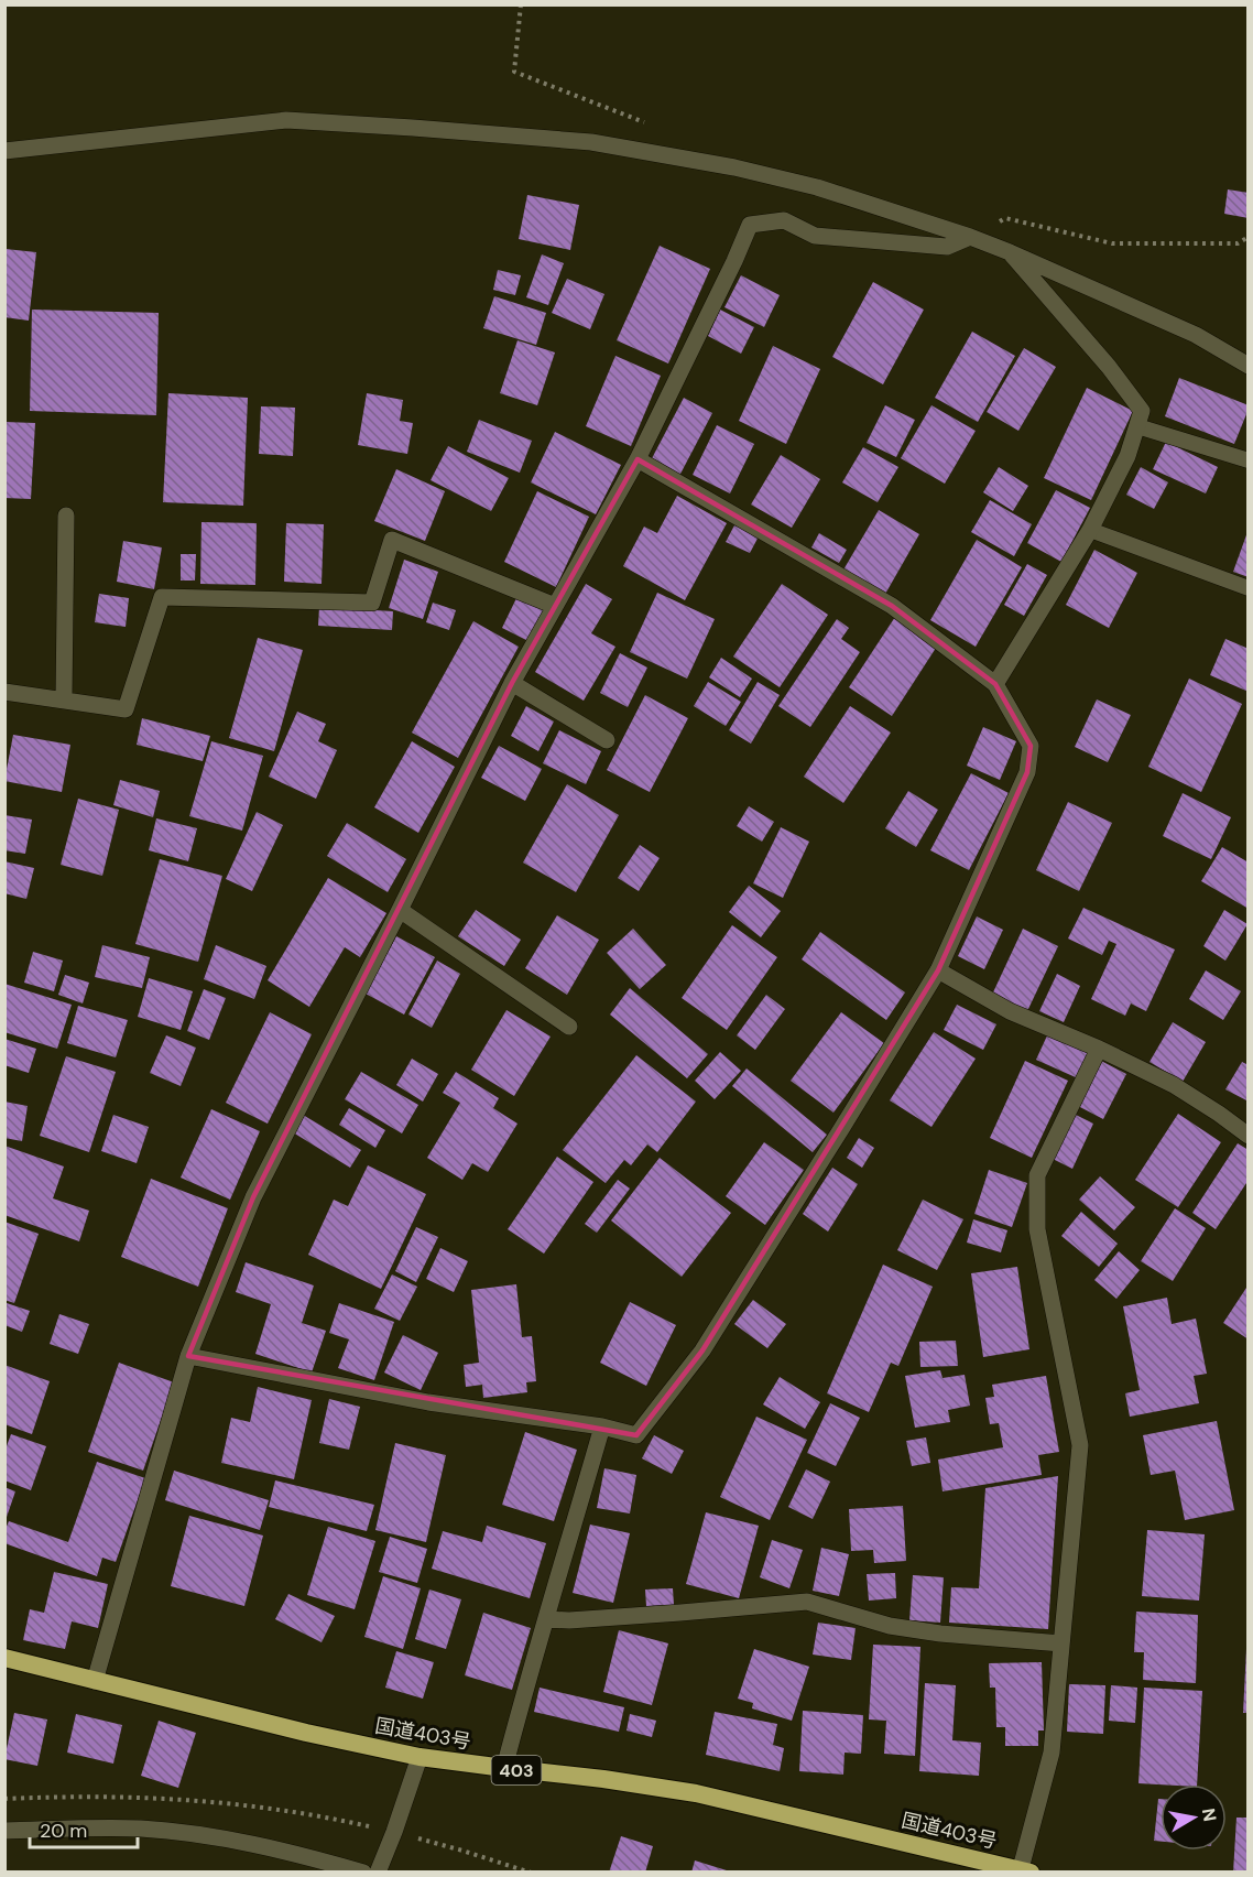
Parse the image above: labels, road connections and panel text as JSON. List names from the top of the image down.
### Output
{
  "streets": {
    "highway": ["国道403号", "403"]
  },
  "scale_bar": "20 m",
  "north": "right"
}
